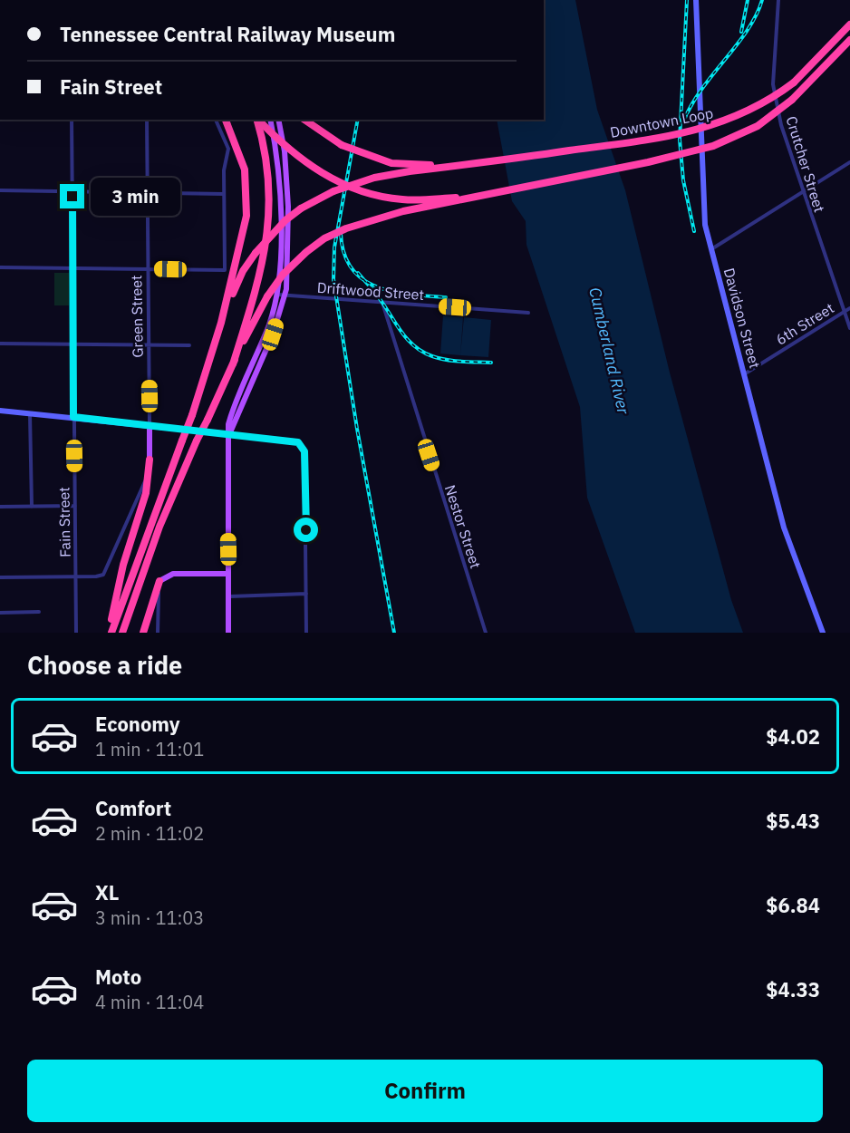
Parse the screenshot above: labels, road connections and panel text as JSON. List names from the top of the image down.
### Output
{
  "streets": {
    "highway": ["Downtown Loop"],
    "main road": ["Green Street"],
    "street": [
      "Crutcher Street",
      "Driftwood Street",
      "Davidson Street",
      "6th Street",
      "Fain Street",
      "Nestor Street"
    ]
  },
  "crossings": [
    ["Crutcher Street", "6th Street"],
    ["Driftwood Street", "Nestor Street"],
    ["Green Street", "Fain Street"],
    ["Davidson Street", "6th Street"]
  ],
  "water": ["Cumberland River"],
  "page": {
    "banner": ["Tennessee Central Railway Museum", "Fain Street"],
    "bubble": "3 min",
    "heading": "Choose a ride",
    "list": [
      {
        "name": "Economy",
        "note": "1 min · 11:01",
        "value": "$4.02"
      },
      {
        "name": "Comfort",
        "note": "2 min · 11:02",
        "value": "$5.43"
      },
      {
        "name": "XL",
        "note": "3 min · 11:03",
        "value": "$6.84"
      },
      {
        "name": "Moto",
        "note": "4 min · 11:04",
        "value": "$4.33"
      }
    ],
    "buttons": "Confirm"
  }
}
